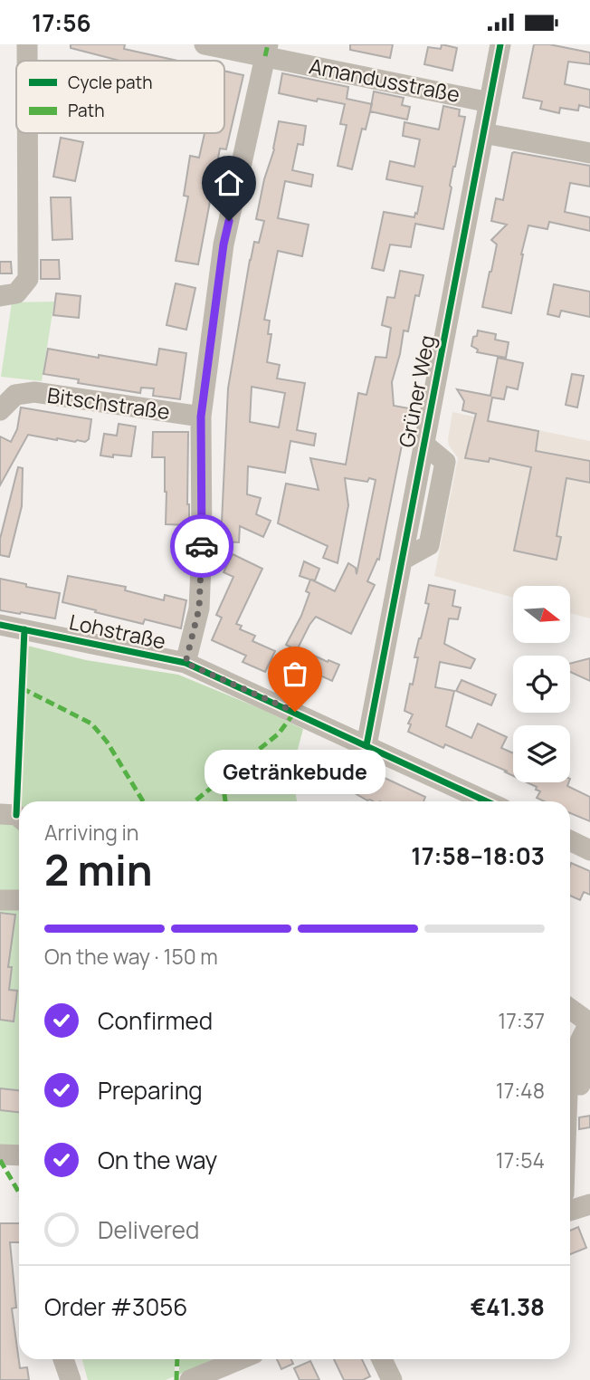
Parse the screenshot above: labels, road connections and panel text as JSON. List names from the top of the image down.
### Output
{
  "streets": {
    "street": [
      "Amandusstraße",
      "Grüner Weg",
      "Bitschstraße",
      "Lohstraße"
    ]
  },
  "crossings": [
    ["Amandusstraße", "Grüner Weg"],
    ["Grüner Weg", "Lohstraße"]
  ],
  "places": ["Getränkebude"],
  "legend": ["Cycle path", "Path"],
  "north": "right",
  "page": {
    "status": "17:56",
    "bubble": "Getränkebude",
    "heading": ["2 min", "Arriving in", "17:58–18:03"],
    "panel": ["Order #3056", "€41.38"],
    "bar": "On the way · 150 m",
    "list": [
      ["Confirmed", "17:37"],
      ["Preparing", "17:48"],
      ["On the way", "17:54"],
      "Delivered"
    ]
  }
}
